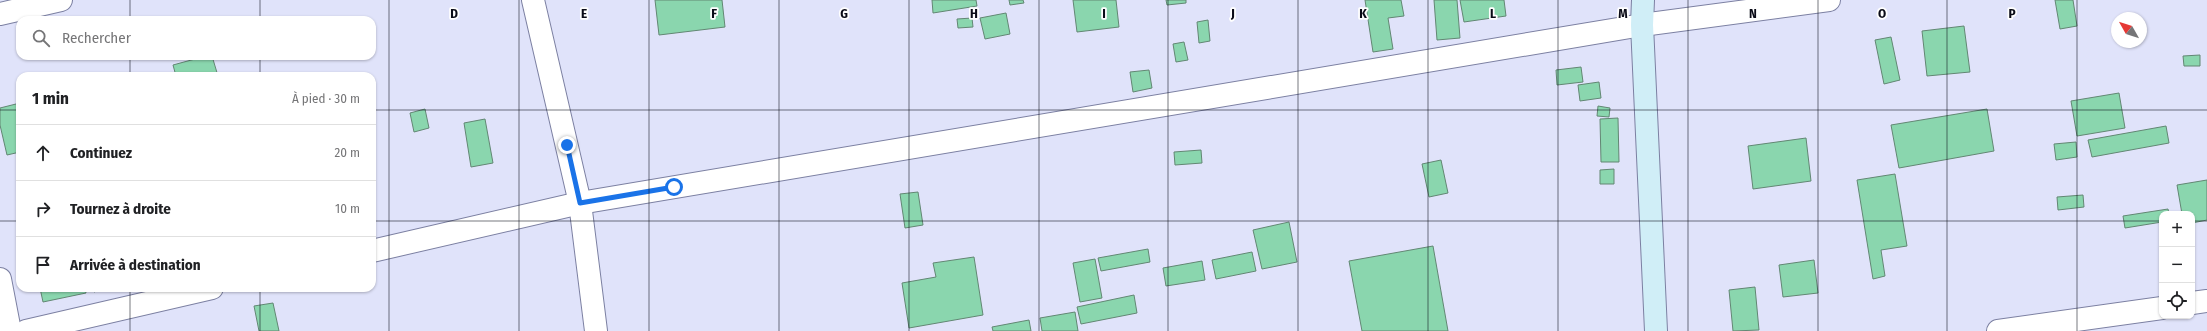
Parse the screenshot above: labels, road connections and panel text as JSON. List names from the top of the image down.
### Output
{
  "north": "top left",
  "page": {
    "search": "Rechercher",
    "heading": ["1 min", "À pied · 30 m"],
    "list": [
      ["Continuez", "20 m"],
      ["Tournez à droite", "10 m"],
      "Arrivée à destination"
    ],
    "map_buttons": ["+", "−"]
  },
  "grid": {
    "columns": [
      "D",
      "E",
      "F",
      "G",
      "H",
      "I",
      "J",
      "K",
      "L",
      "M",
      "N",
      "O",
      "P"
    ]
  }
}
